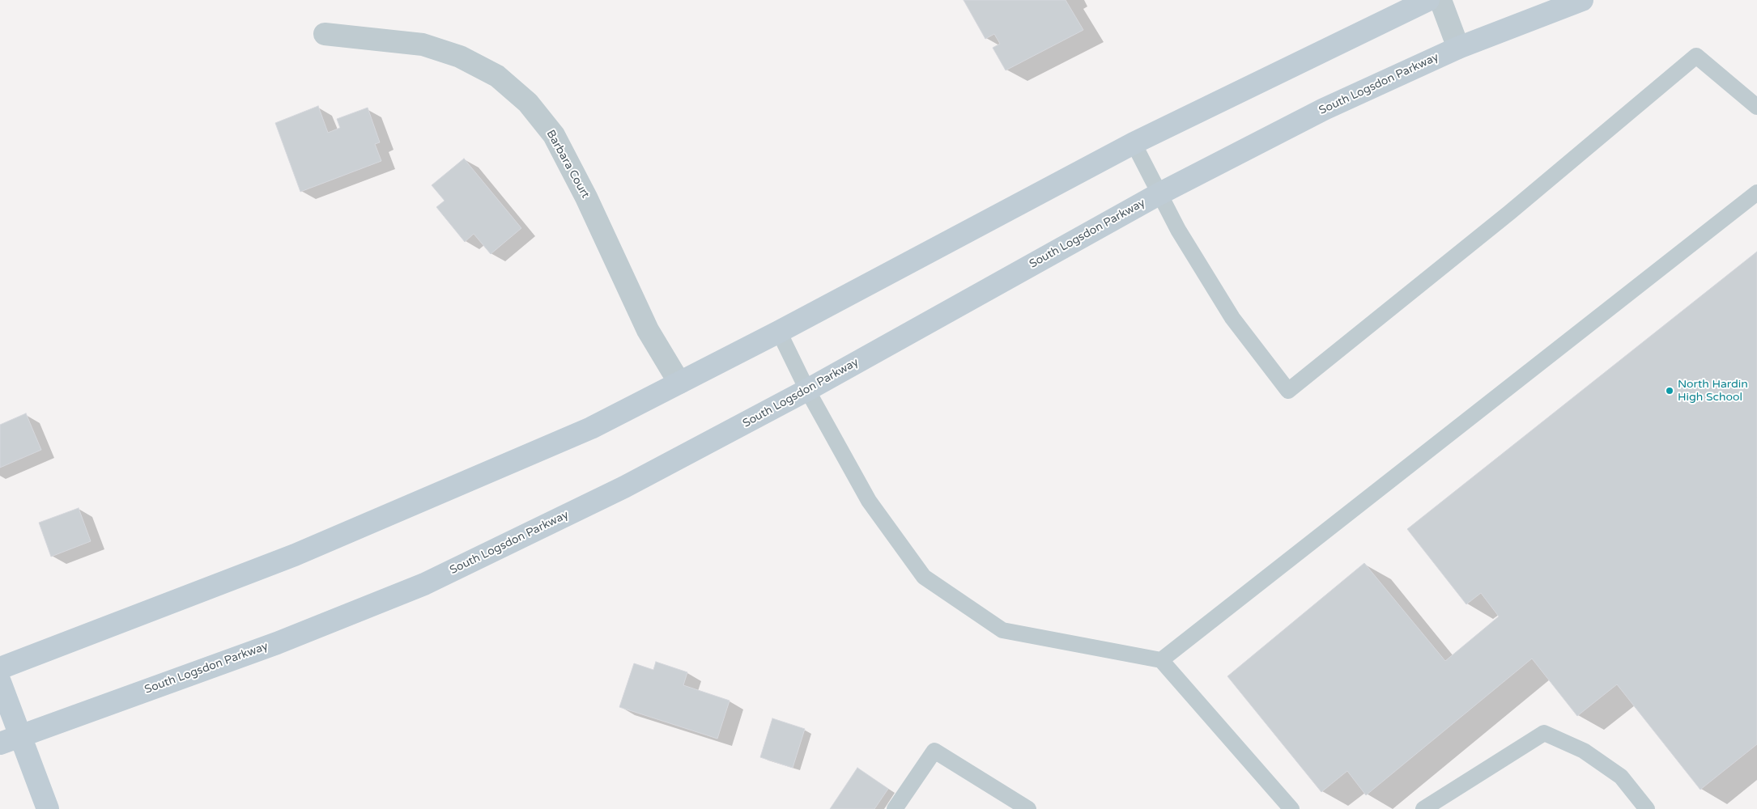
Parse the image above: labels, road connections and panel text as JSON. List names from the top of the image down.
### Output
{
  "streets": {
    "main road": ["South Logsdon Parkway"],
    "street": ["Barbara Court"]
  },
  "places": ["North Hardin High School"]
}
